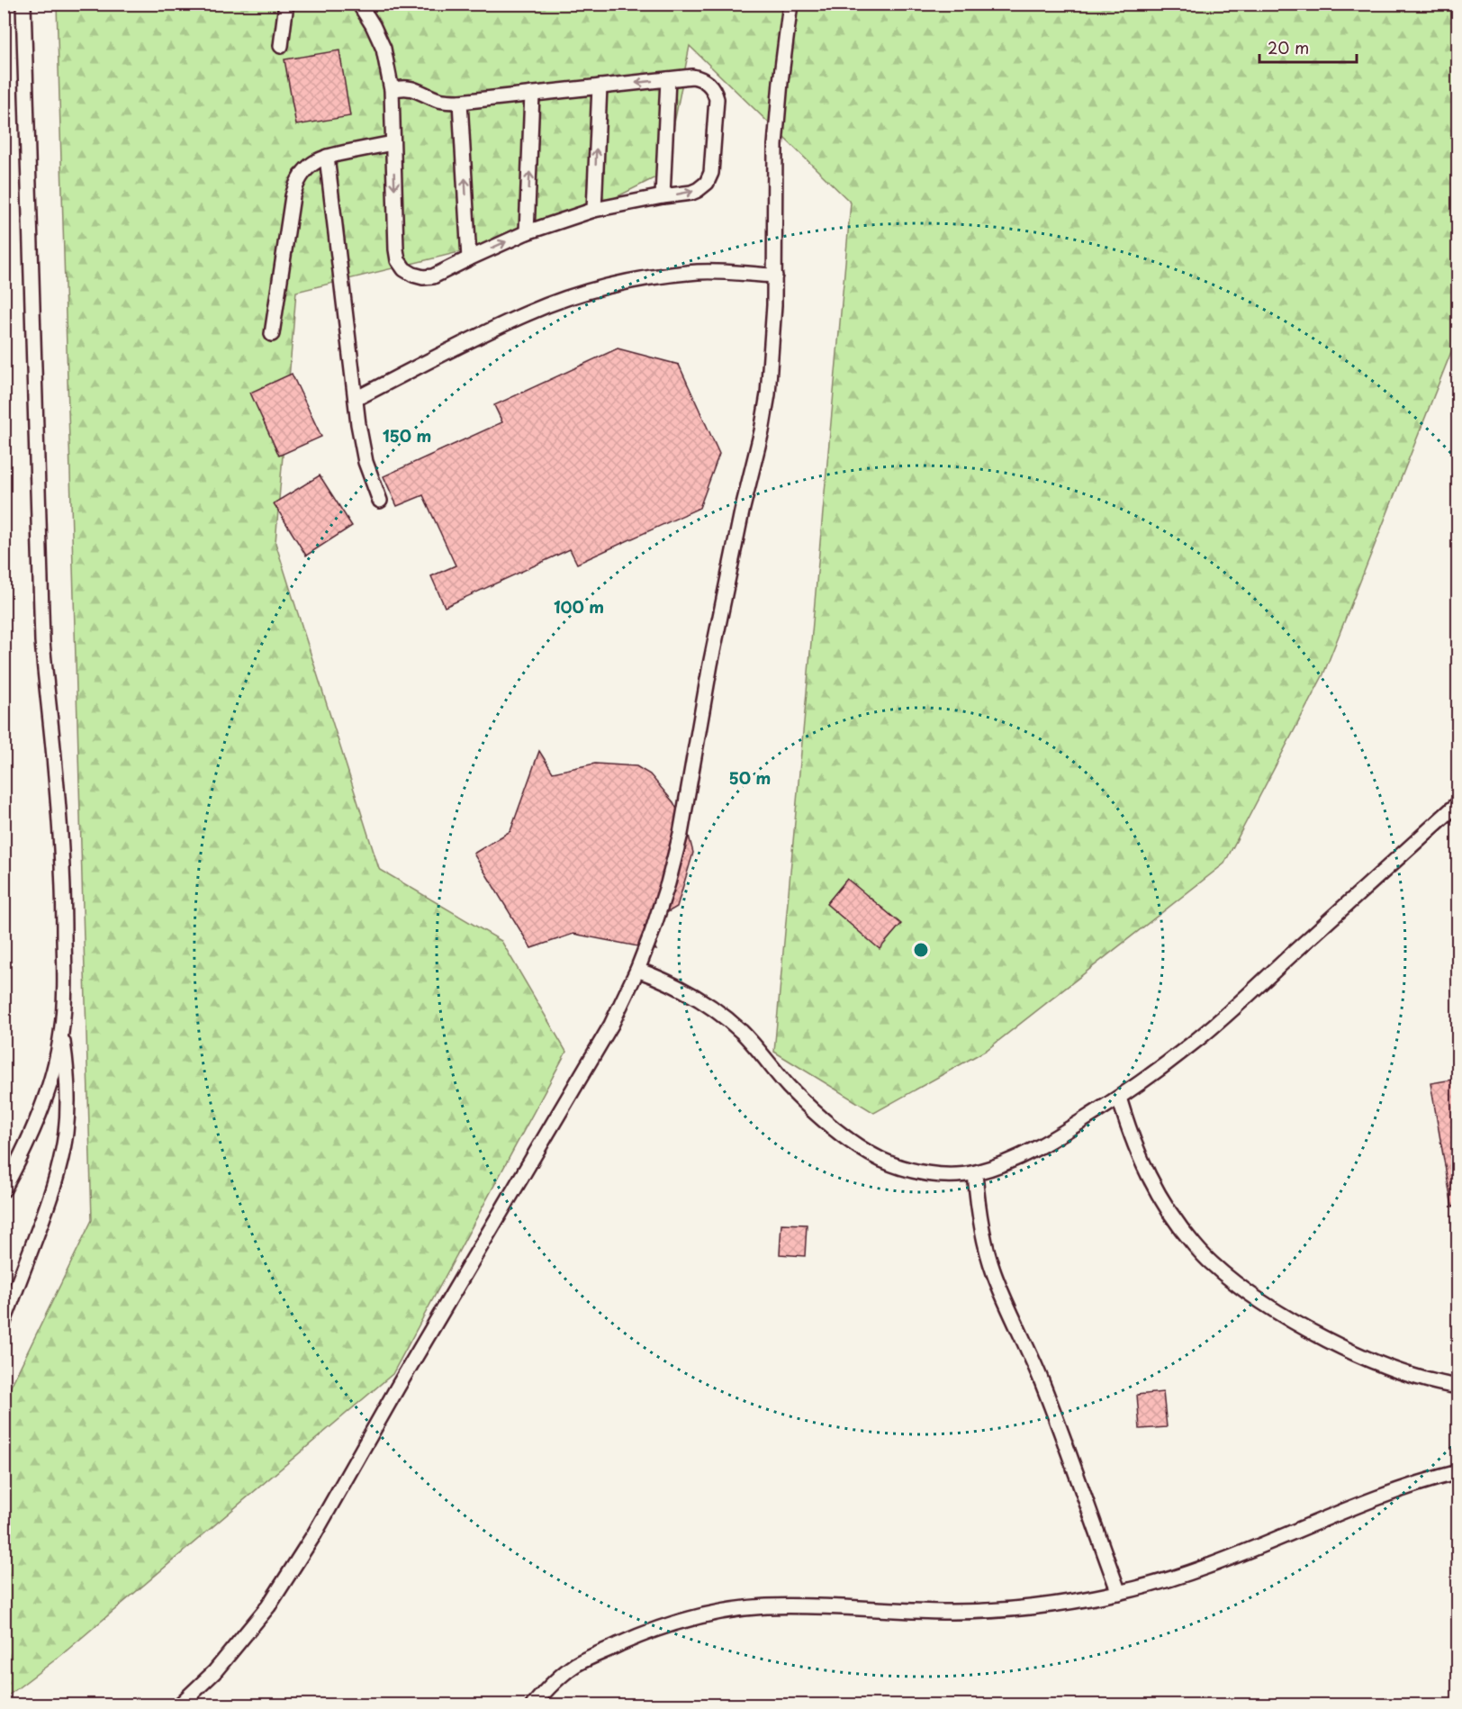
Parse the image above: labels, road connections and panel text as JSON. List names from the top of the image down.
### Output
{
  "scale_bar": "20 m",
  "rings": ["150 m", "100 m", "50 m"]
}
